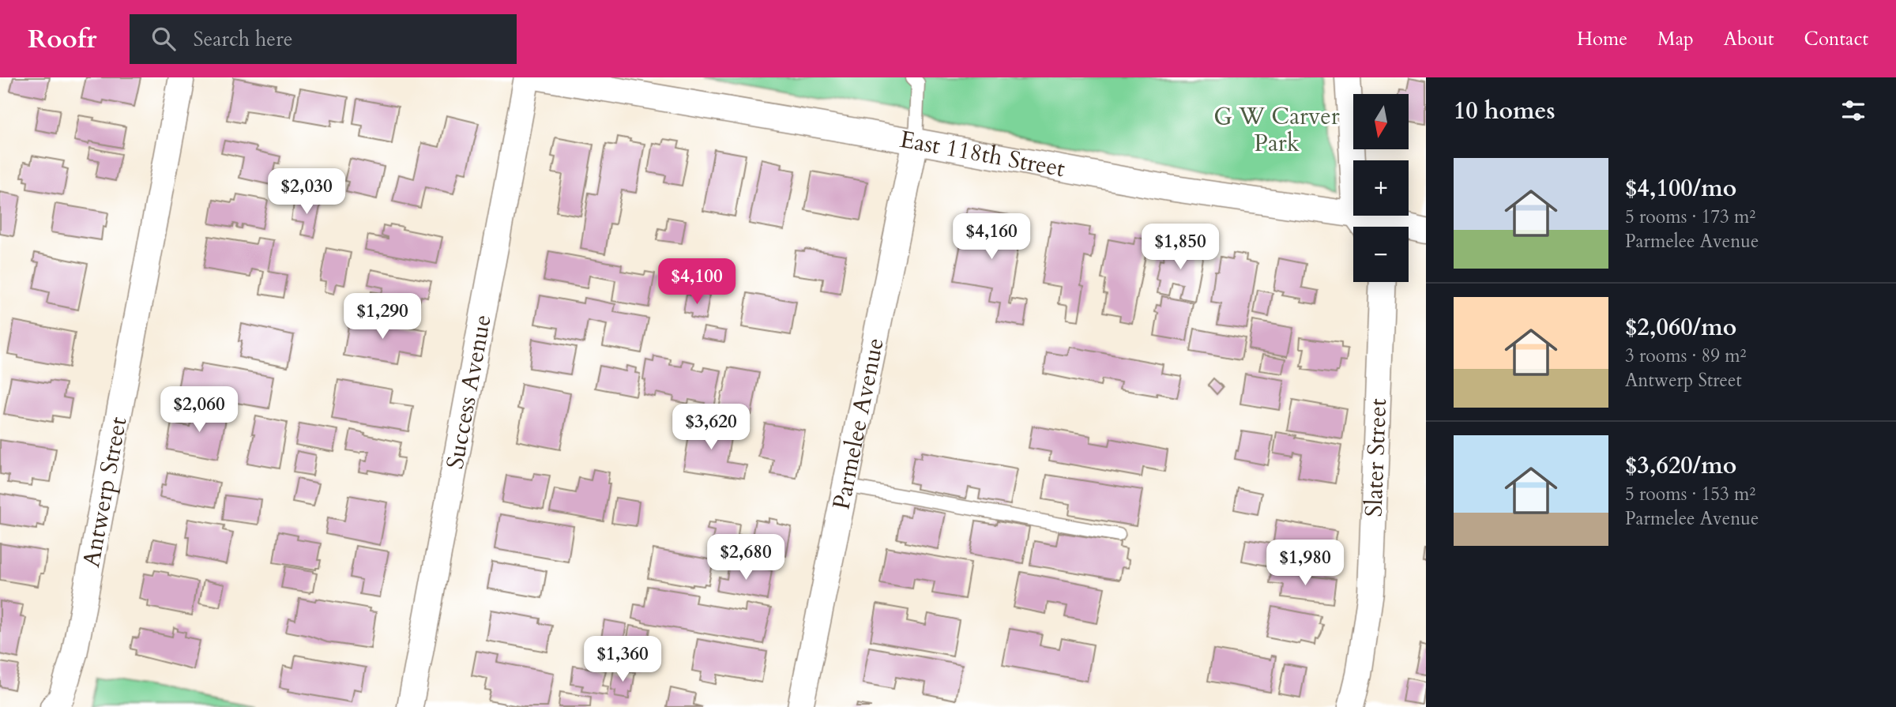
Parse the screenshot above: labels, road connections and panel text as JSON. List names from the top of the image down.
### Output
{
  "streets": {
    "street": [
      "East 118th Street",
      "Success Avenue",
      "Parmelee Avenue",
      "Slater Street",
      "Antwerp Street"
    ]
  },
  "crossings": [
    ["East 118th Street", "Parmelee Avenue"]
  ],
  "parks": ["G W Carver Park"],
  "north": "bottom",
  "page": {
    "header": "Roofr",
    "search": "Search here",
    "nav": [
      "Home",
      "Map",
      "About",
      "Contact"
    ],
    "heading": "10 homes",
    "map_buttons": ["+", "−"],
    "list": [
      {
        "name": "$4,100/mo",
        "note": "5 rooms · 173 m² · Parmelee Avenue"
      },
      {
        "name": "$2,060/mo",
        "note": "3 rooms · 89 m² · Antwerp Street"
      },
      {
        "name": "$3,620/mo",
        "note": "5 rooms · 153 m² · Parmelee Avenue"
      }
    ],
    "price": [
      "$2,030",
      "$4,160",
      "$1,850",
      "$4,100",
      "$1,290",
      "$2,060",
      "$3,620",
      "$2,680",
      "$1,980",
      "$1,360"
    ]
  }
}
